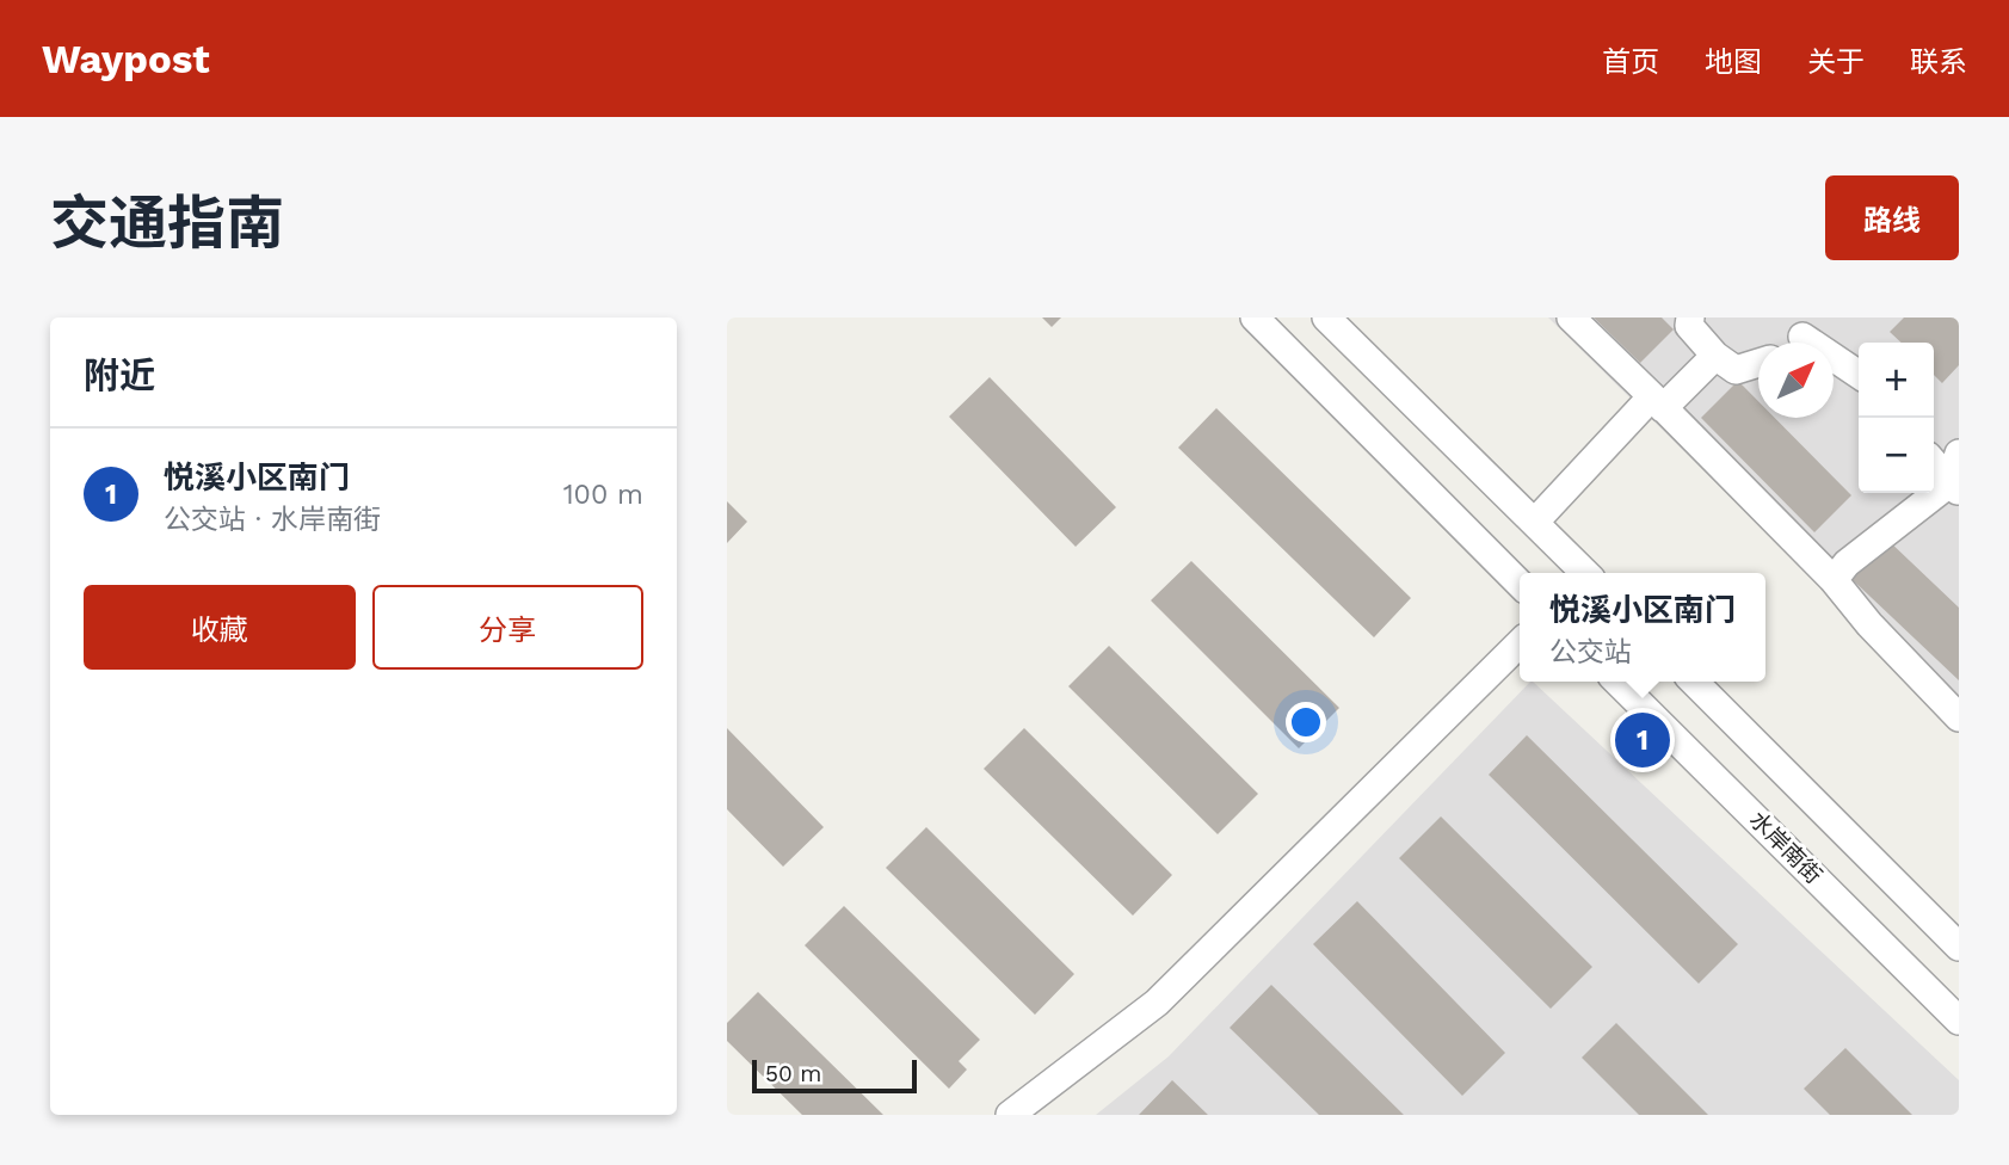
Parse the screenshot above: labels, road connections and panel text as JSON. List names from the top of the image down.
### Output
{
  "streets": {
    "street": ["水岸南街"]
  },
  "scale_bar": "50 m",
  "north": "top right",
  "page": {
    "header": "Waypost",
    "nav": [
      "首页",
      "地图",
      "关于",
      "联系"
    ],
    "title": "交通指南",
    "buttons": [
      "路线",
      ["收藏", "分享"]
    ],
    "heading": "附近",
    "map_buttons": ["+", "−"],
    "list": [
      {
        "mark": "1",
        "name": "悦溪小区南门",
        "note": "公交站 · 水岸南街",
        "value": "100 m"
      }
    ],
    "popup": ["悦溪小区南门", "公交站"],
    "pins": "1",
    "scale": "50 m"
  }
}
